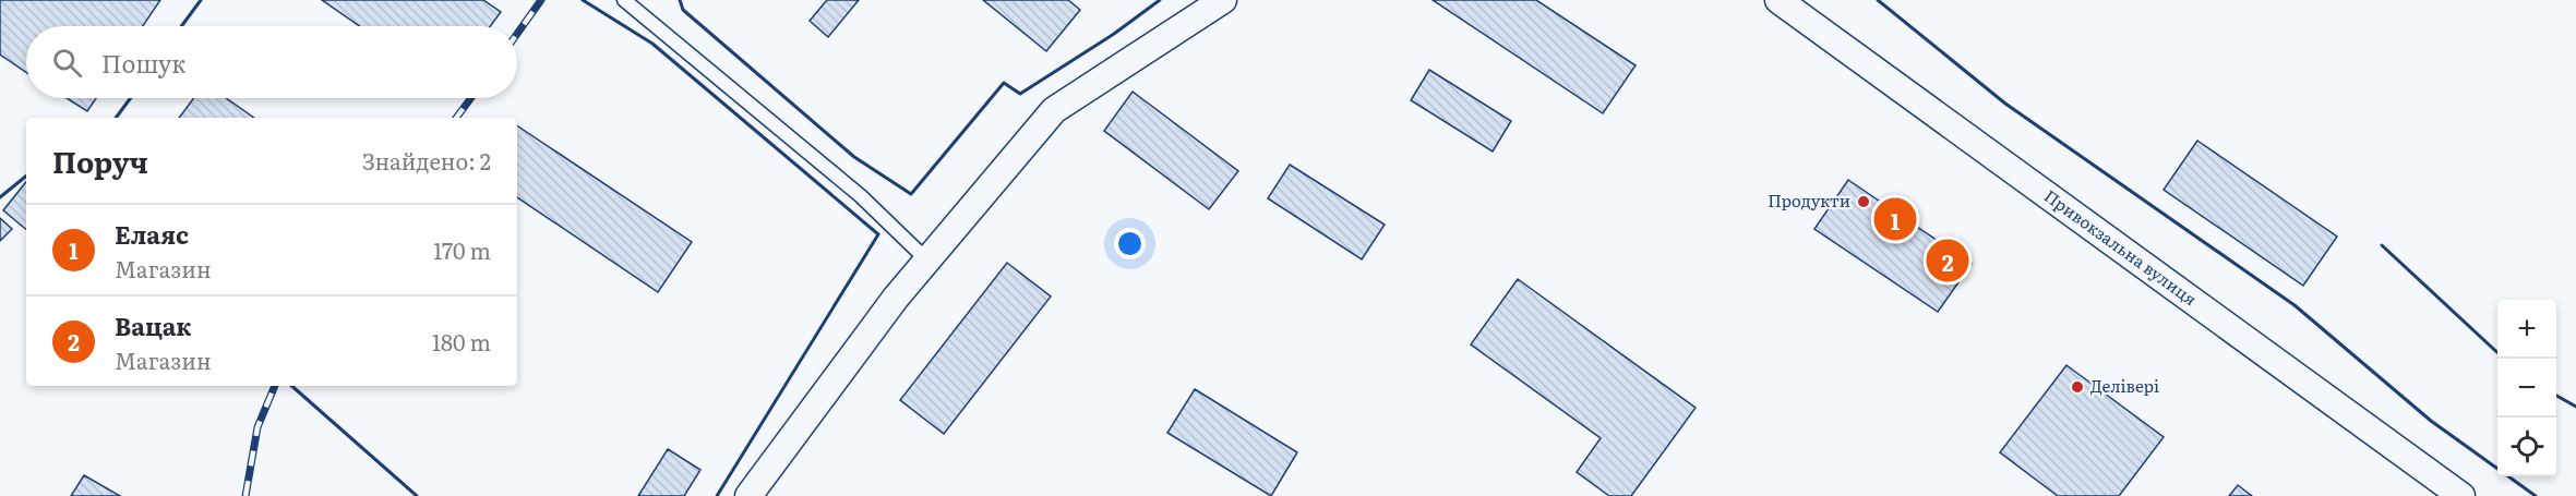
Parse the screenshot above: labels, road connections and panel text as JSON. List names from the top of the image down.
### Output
{
  "streets": {
    "street": ["Привокзальна вулиця"]
  },
  "places": ["Продукти", "Делівері"],
  "page": {
    "search": "Пошук",
    "heading": ["Поруч", "Знайдено: 2"],
    "pins": ["1", "2"],
    "list": [
      {
        "mark": "1",
        "name": "Елаяс",
        "note": "Магазин",
        "value": "170 m"
      },
      {
        "mark": "2",
        "name": "Вацак",
        "note": "Магазин",
        "value": "180 m"
      }
    ],
    "map_buttons": ["+", "−"]
  }
}
